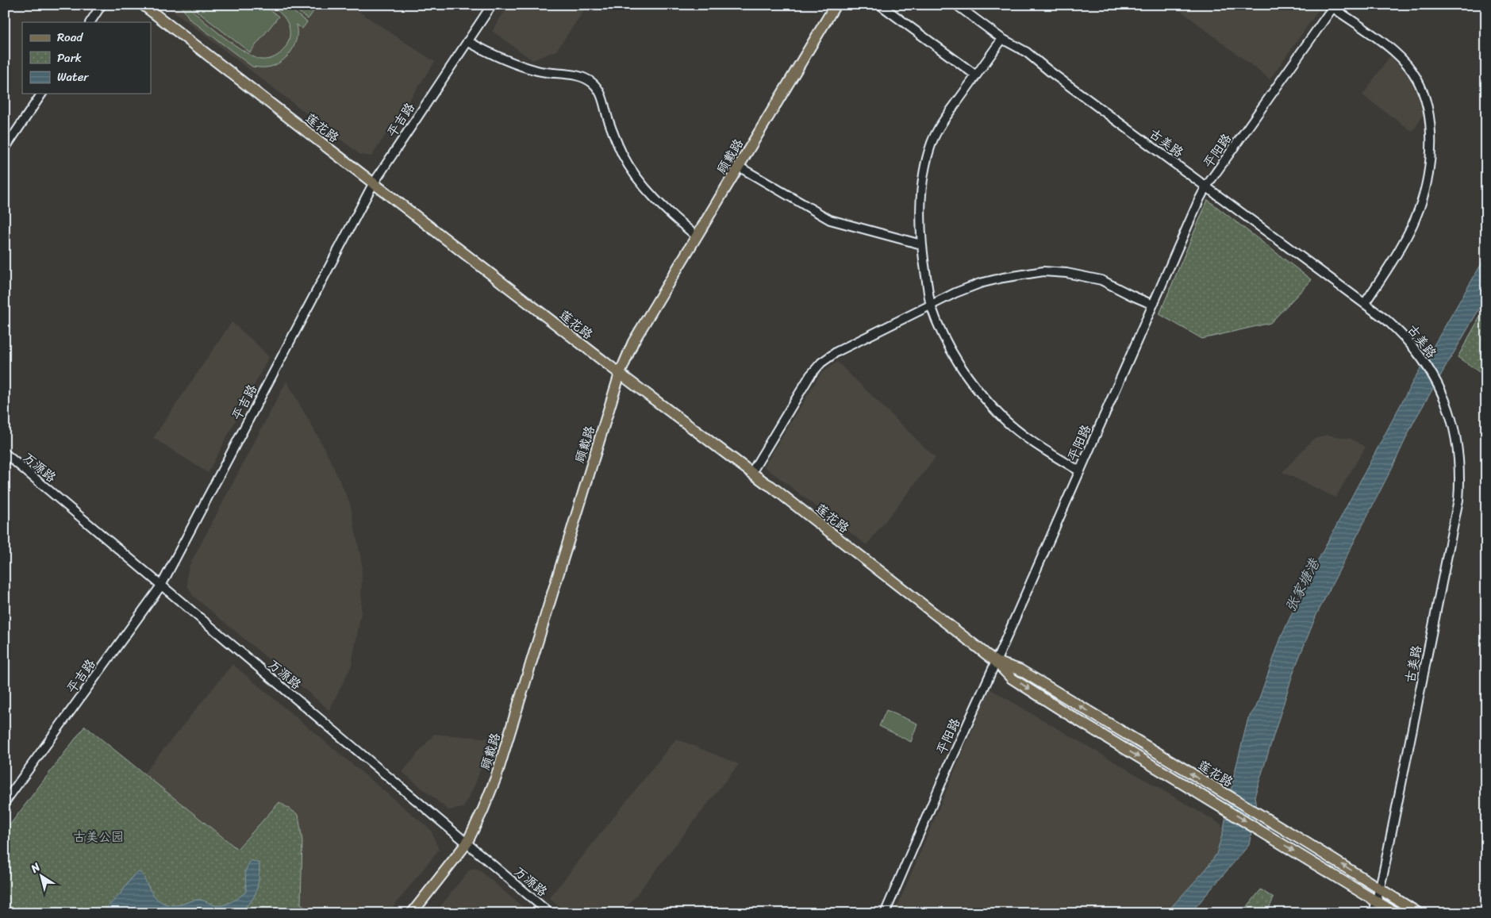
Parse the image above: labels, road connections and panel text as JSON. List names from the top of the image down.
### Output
{
  "streets": {
    "main road": ["莲花路", "顾戴路"],
    "street": [
      "平吉路",
      "古美路",
      "平阳路",
      "万源路"
    ]
  },
  "crossings": [
    ["平吉路", "莲花路"],
    ["平吉路", "万源路"],
    ["莲花路", "古美路"],
    ["莲花路", "平阳路"],
    ["莲花路", "顾戴路"],
    ["古美路", "平阳路"],
    ["顾戴路", "万源路"]
  ],
  "water": ["张家塘港"],
  "parks": ["古美公园"],
  "legend": ["Road", "Park", "Water"],
  "north": "top left"
}
